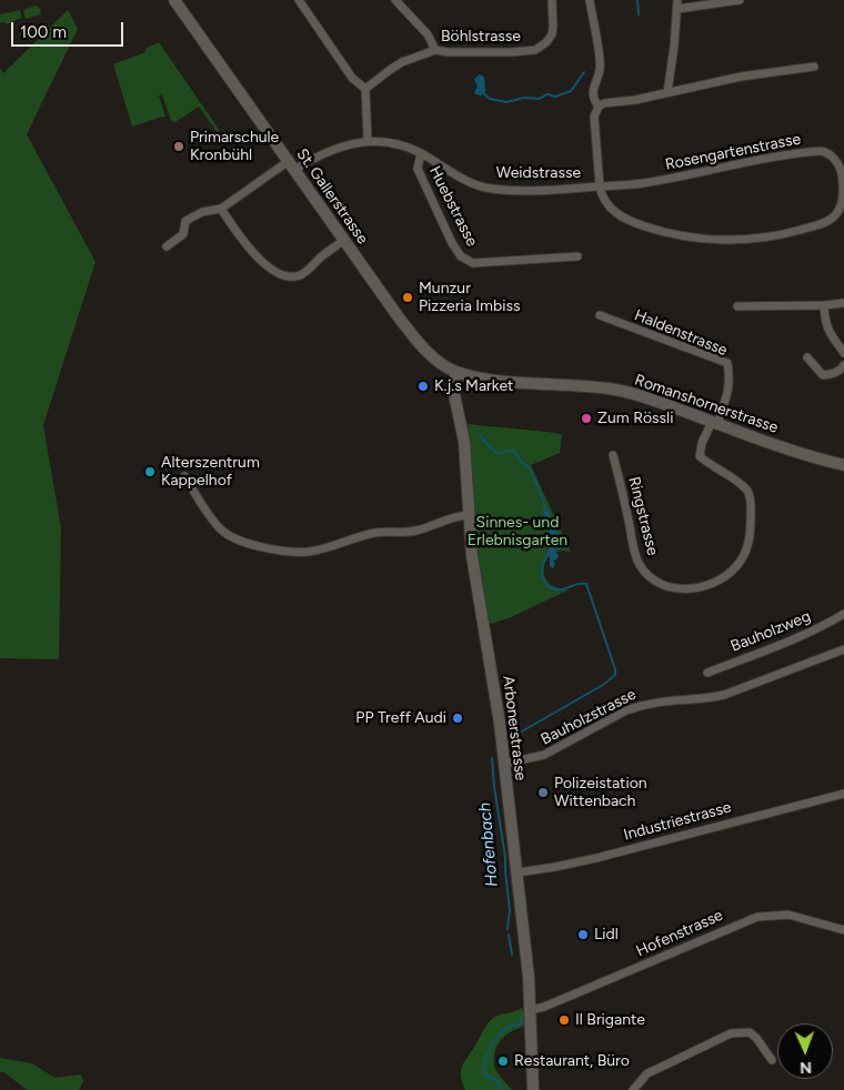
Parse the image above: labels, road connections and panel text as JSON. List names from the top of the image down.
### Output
{
  "streets": {
    "main road": ["St. Gallerstrasse", "Romanshornerstrasse", "Arbonerstrasse"],
    "street": [
      "Böhlstrasse",
      "Rosengartenstrasse",
      "Weidstrasse",
      "Huebstrasse",
      "Haldenstrasse",
      "Ringstrasse",
      "Bauholzweg",
      "Bauholzstrasse",
      "Industriestrasse",
      "Hofenstrasse"
    ]
  },
  "crossings": [
    ["Rosengartenstrasse", "Weidstrasse"],
    ["Weidstrasse", "St. Gallerstrasse"],
    ["Weidstrasse", "Huebstrasse"],
    ["St. Gallerstrasse", "Romanshornerstrasse"],
    ["St. Gallerstrasse", "Arbonerstrasse"],
    ["Haldenstrasse", "Romanshornerstrasse"],
    ["Haldenstrasse", "Ringstrasse"],
    ["Romanshornerstrasse", "Ringstrasse"],
    ["Romanshornerstrasse", "Arbonerstrasse"],
    ["Bauholzstrasse", "Arbonerstrasse"],
    ["Arbonerstrasse", "Industriestrasse"],
    ["Arbonerstrasse", "Hofenstrasse"]
  ],
  "water": ["Hofenbach"],
  "parks": ["Sinnes- und Erlebnisgarten"],
  "places": [
    "Primarschule Kronbühl",
    "Munzur Pizzeria Imbiss",
    "K.j.s Market",
    "Zum Rössli",
    "Alterszentrum Kappelhof",
    "PP Treff Audi",
    "Polizeistation Wittenbach",
    "Lidl",
    "Il Brigante",
    "Restaurant, Büro"
  ],
  "scale_bar": "100 m",
  "north": "bottom"
}
